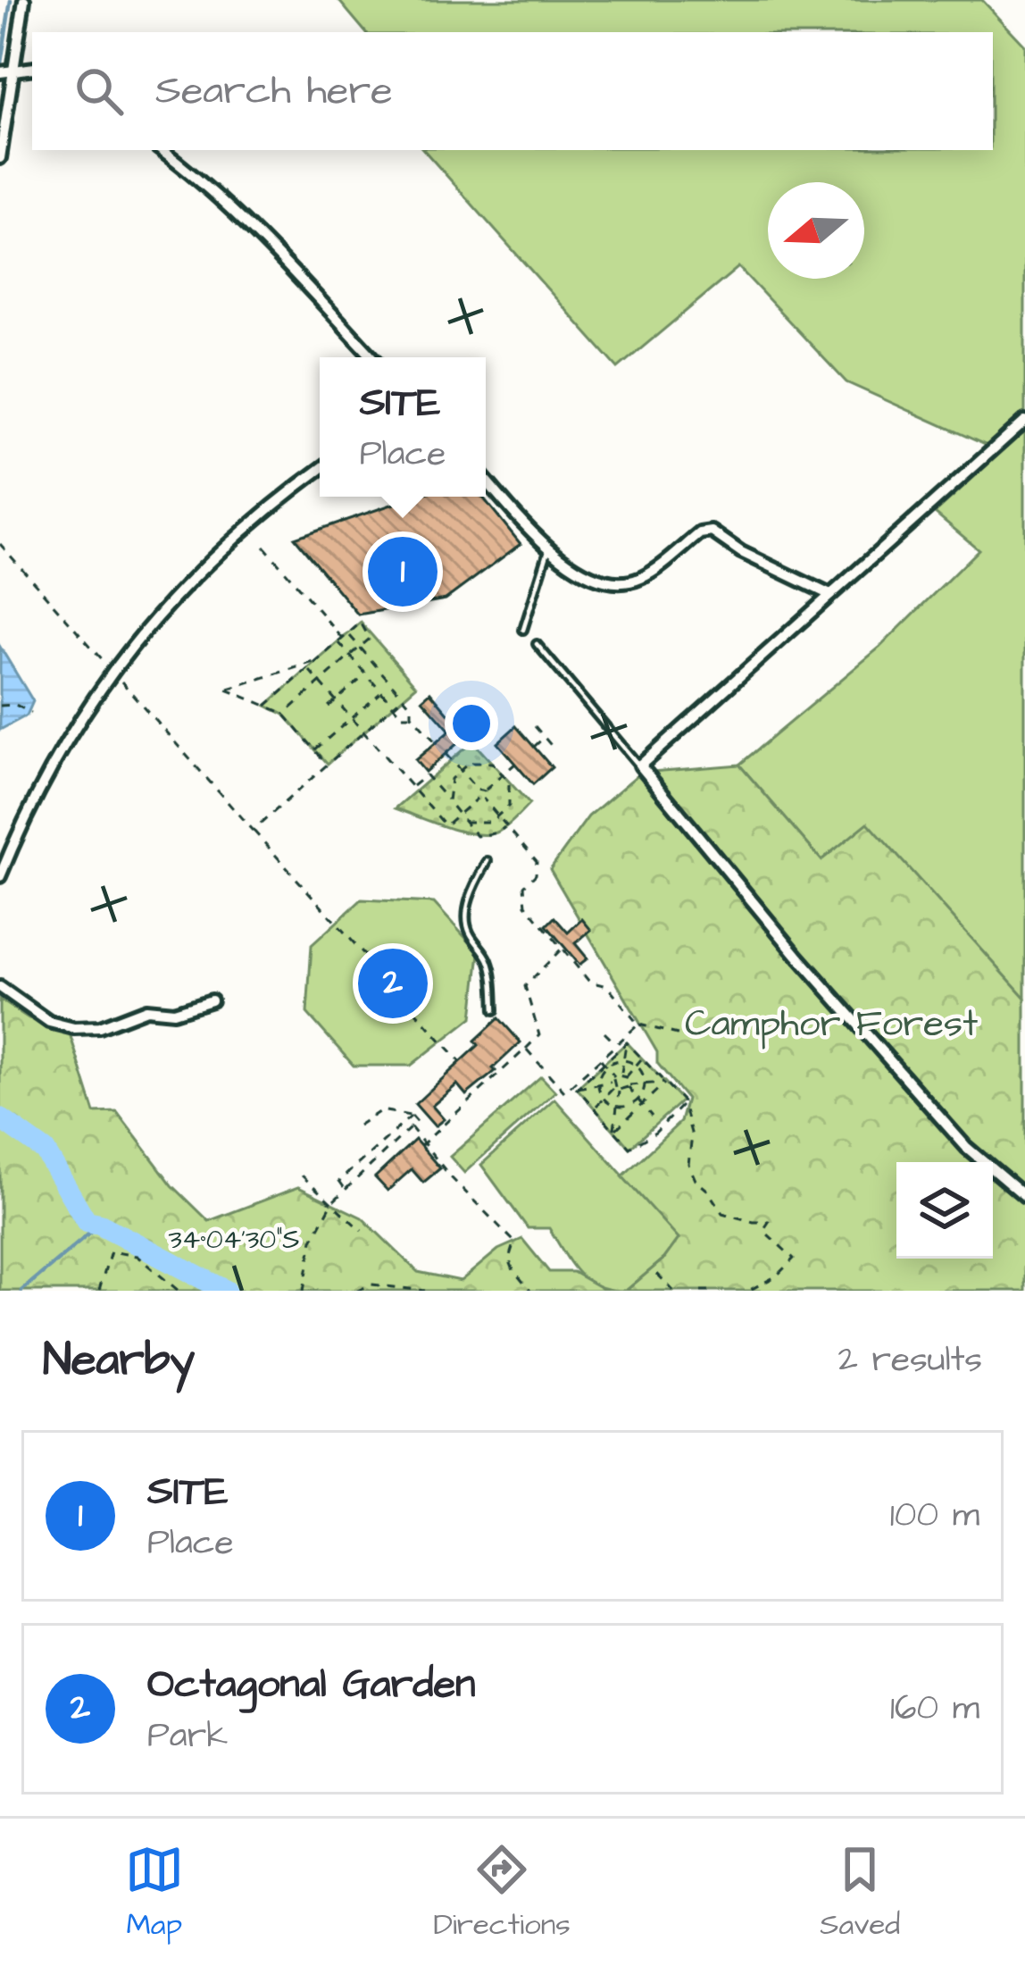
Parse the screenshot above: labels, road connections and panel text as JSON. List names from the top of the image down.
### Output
{
  "parks": ["Camphor Forest"],
  "north": "left",
  "page": {
    "search": "Search here",
    "popup": ["SITE", "Place"],
    "pins": ["1", "2"],
    "heading": ["Nearby", "2 results"],
    "list": [
      {
        "mark": "1",
        "name": "SITE",
        "note": "Place",
        "value": "100 m"
      },
      {
        "mark": "2",
        "name": "Octagonal Garden",
        "note": "Park",
        "value": "160 m"
      }
    ],
    "nav": ["Map", "Directions", "Saved"]
  },
  "coordinates": ["34°04'30\"S"]
}
